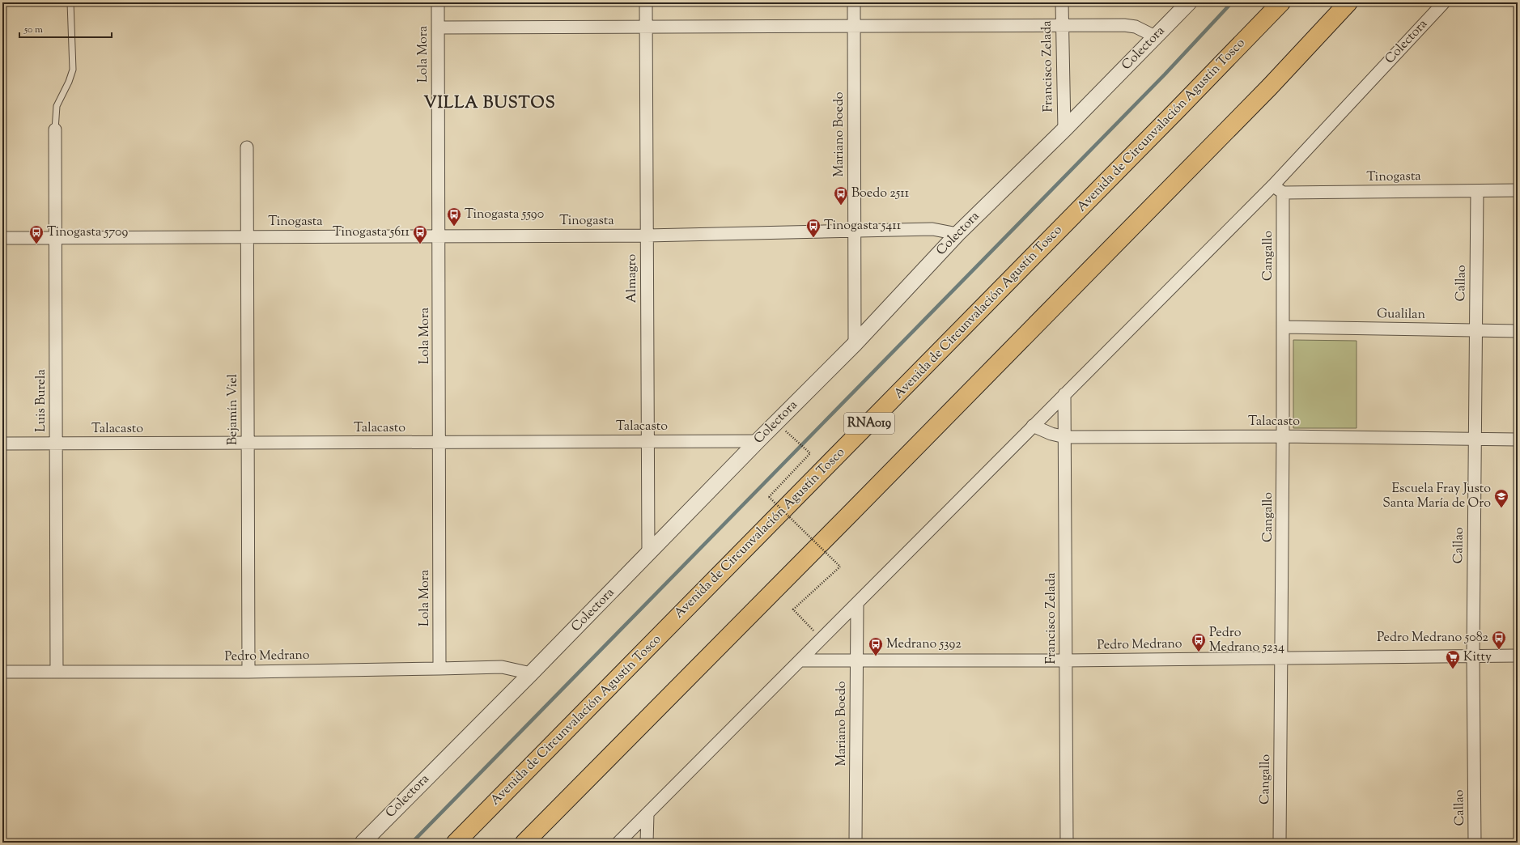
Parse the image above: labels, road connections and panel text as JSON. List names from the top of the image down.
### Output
{
  "streets": {
    "highway": ["Avenida de Circunvalación Agustín Tosco", "RNA019"],
    "street": [
      "Colectora",
      "Lola Mora",
      "Francisco Zelada",
      "Mariano Boedo",
      "Tinogasta",
      "Cangallo",
      "Almagro",
      "Callao",
      "Gualilan",
      "Luis Burela",
      "Bejamín Viel",
      "Talacasto",
      "Pedro Medrano"
    ]
  },
  "crossings": [
    ["Colectora", "Francisco Zelada"],
    ["Colectora", "Mariano Boedo"],
    ["Colectora", "Tinogasta"],
    ["Colectora", "Cangallo"],
    ["Colectora", "Almagro"],
    ["Colectora", "Talacasto"],
    ["Colectora", "Pedro Medrano"],
    ["Lola Mora", "Tinogasta"],
    ["Lola Mora", "Talacasto"],
    ["Lola Mora", "Pedro Medrano"],
    ["Francisco Zelada", "Talacasto"],
    ["Francisco Zelada", "Pedro Medrano"],
    ["Mariano Boedo", "Tinogasta"],
    ["Mariano Boedo", "Pedro Medrano"],
    ["Tinogasta", "Cangallo"],
    ["Tinogasta", "Almagro"],
    ["Tinogasta", "Callao"],
    ["Tinogasta", "Luis Burela"],
    ["Tinogasta", "Bejamín Viel"],
    ["Cangallo", "Gualilan"],
    ["Cangallo", "Talacasto"],
    ["Cangallo", "Pedro Medrano"],
    ["Almagro", "Talacasto"],
    ["Callao", "Gualilan"],
    ["Callao", "Talacasto"],
    ["Callao", "Pedro Medrano"],
    ["Luis Burela", "Talacasto"],
    ["Luis Burela", "Pedro Medrano"],
    ["Bejamín Viel", "Talacasto"],
    ["Bejamín Viel", "Pedro Medrano"]
  ],
  "districts": ["VILLA BUSTOS"],
  "places": {
    "bus stop": [
      "Boedo 2511",
      "Tinogasta 5590",
      "Tinogasta 5411",
      "Tinogasta 5709",
      "Tinogasta 5611",
      "Pedro Medrano 5082",
      "Pedro Medrano 5234",
      "Medrano 5392"
    ],
    "school or university": ["Escuela Fray Justo Santa María de Oro"],
    "supermarket": ["Kitty"]
  },
  "scale_bar": "50 m"
}
